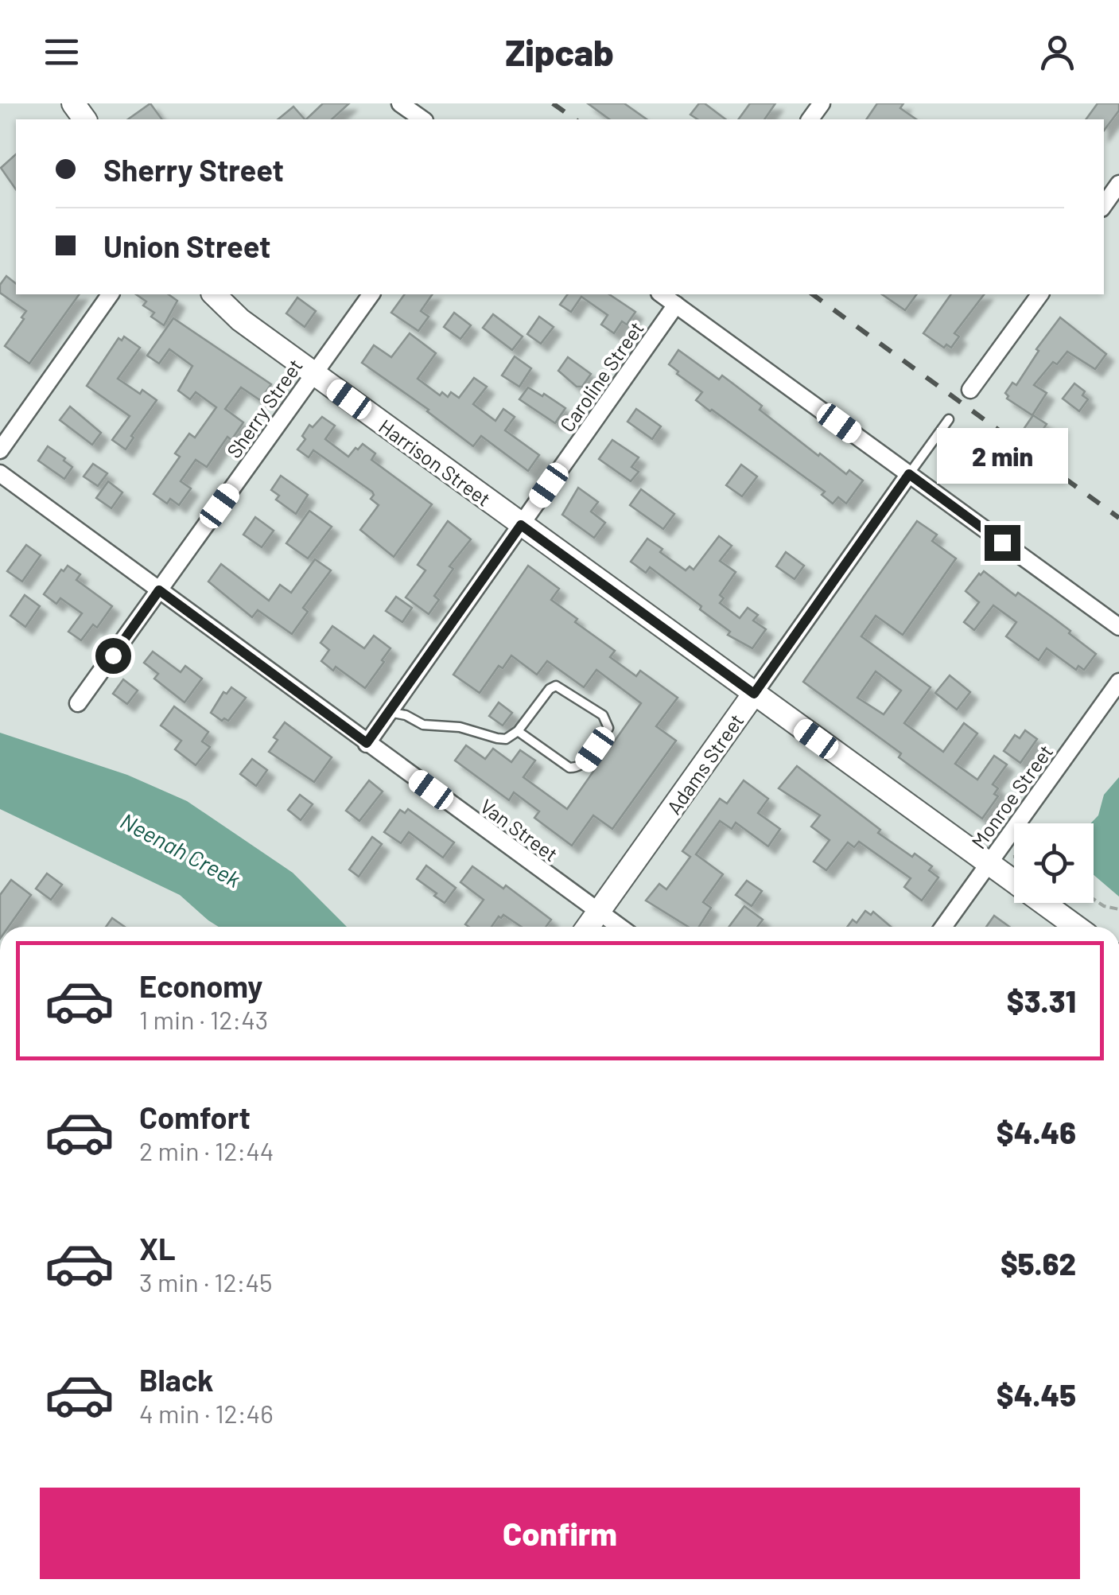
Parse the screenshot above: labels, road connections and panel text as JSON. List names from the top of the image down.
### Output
{
  "streets": {
    "street": [
      "Caroline Street",
      "Sherry Street",
      "Harrison Street",
      "Adams Street",
      "Monroe Street",
      "Van Street"
    ]
  },
  "crossings": [
    ["Caroline Street", "Harrison Street"],
    ["Caroline Street", "Van Street"],
    ["Sherry Street", "Harrison Street"],
    ["Sherry Street", "Van Street"],
    ["Harrison Street", "Adams Street"],
    ["Harrison Street", "Monroe Street"],
    ["Adams Street", "Van Street"]
  ],
  "water": ["Neenah Creek"],
  "page": {
    "header": "Zipcab",
    "banner": ["Sherry Street", "Union Street"],
    "bubble": "2 min",
    "list": [
      {
        "name": "Economy",
        "note": "1 min · 12:43",
        "value": "$3.31"
      },
      {
        "name": "Comfort",
        "note": "2 min · 12:44",
        "value": "$4.46"
      },
      {
        "name": "XL",
        "note": "3 min · 12:45",
        "value": "$5.62"
      },
      {
        "name": "Black",
        "note": "4 min · 12:46",
        "value": "$4.45"
      }
    ],
    "buttons": "Confirm"
  }
}
